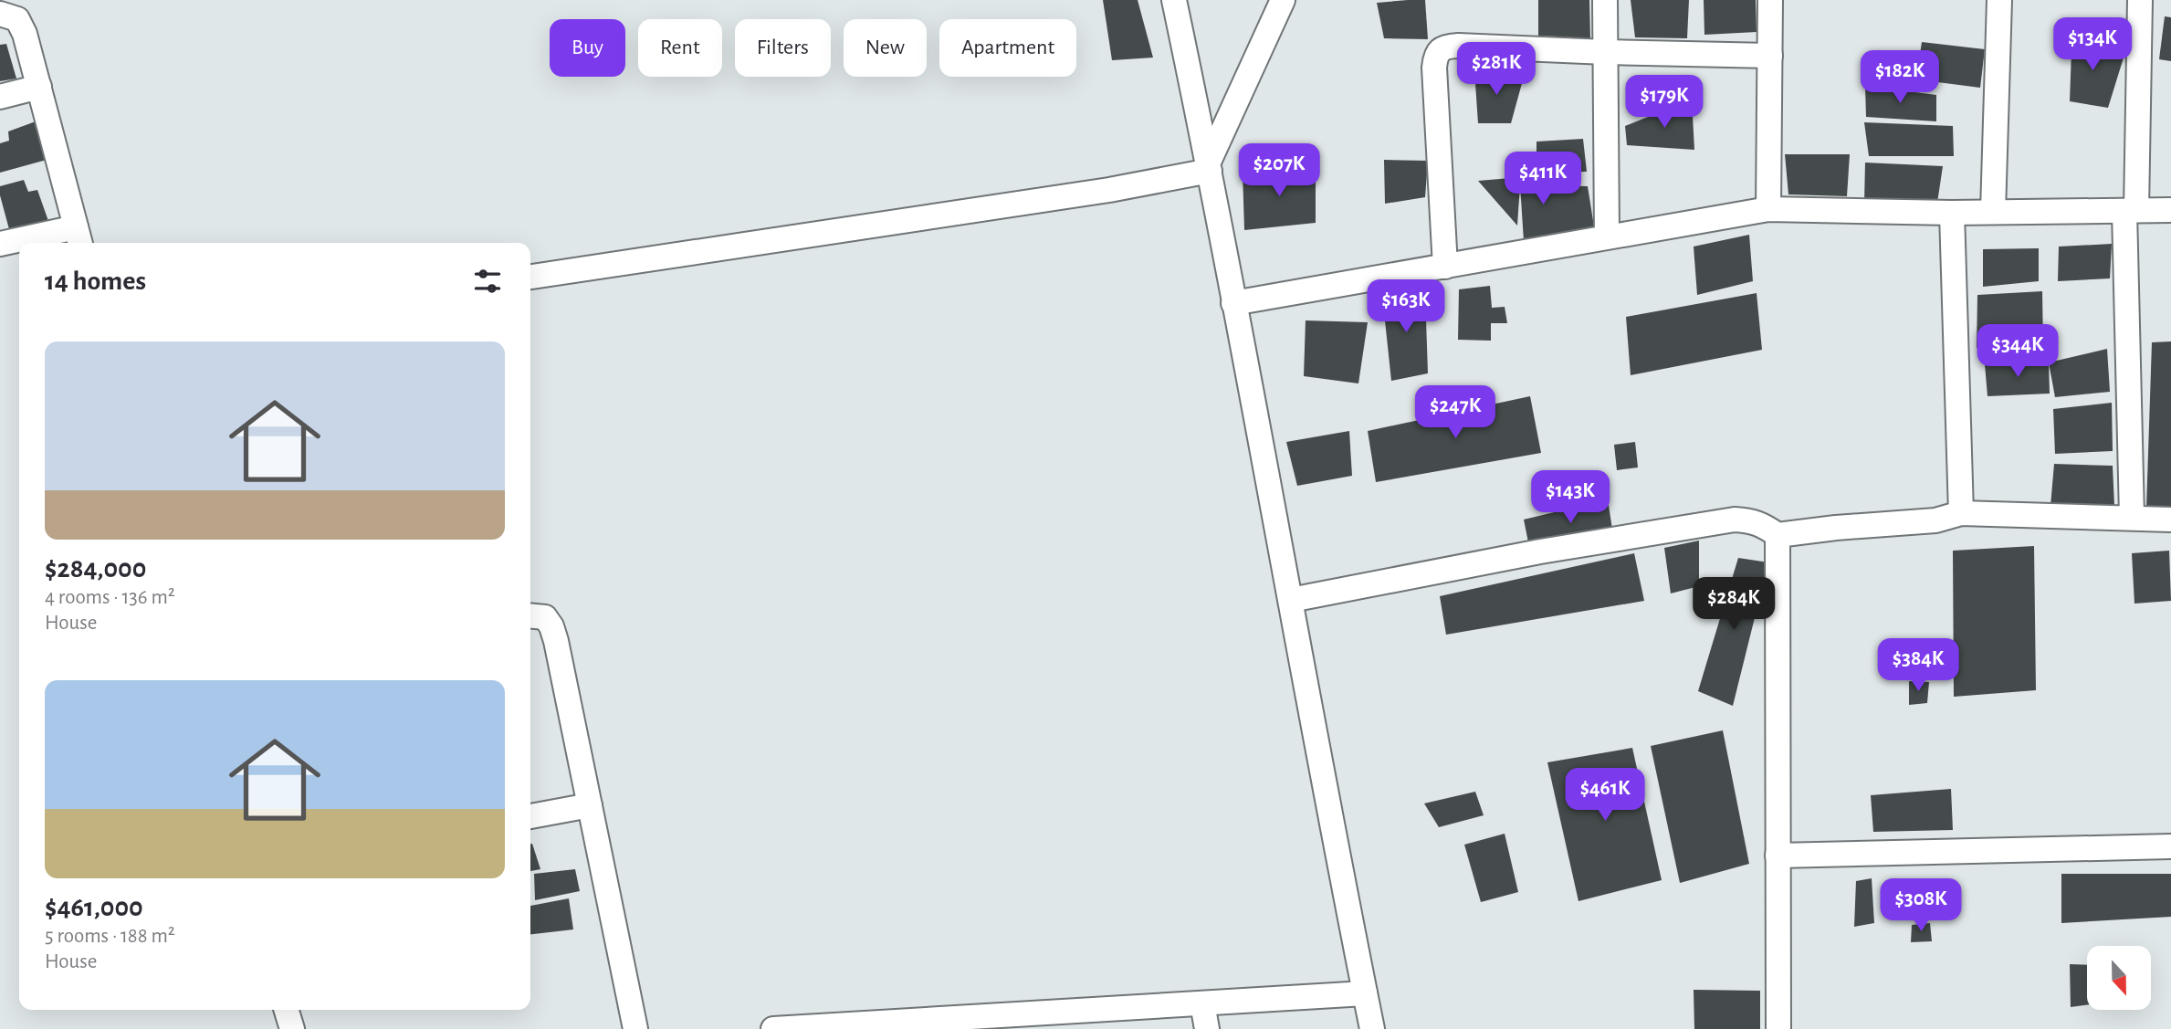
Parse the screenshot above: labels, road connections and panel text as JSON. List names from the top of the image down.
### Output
{
  "north": "bottom",
  "page": {
    "price": [
      "$134K",
      "$281K",
      "$182K",
      "$179K",
      "$207K",
      "$411K",
      "$163K",
      "$344K",
      "$247K",
      "$143K",
      "$284K",
      "$384K",
      "$461K",
      "$308K"
    ],
    "chip": [
      "Buy",
      "Rent",
      "Filters",
      "New",
      "Apartment"
    ],
    "heading": "14 homes",
    "list": [
      {
        "name": "$284,000",
        "note": "4 rooms · 136 m² · House"
      },
      {
        "name": "$461,000",
        "note": "5 rooms · 188 m² · House"
      }
    ]
  }
}
